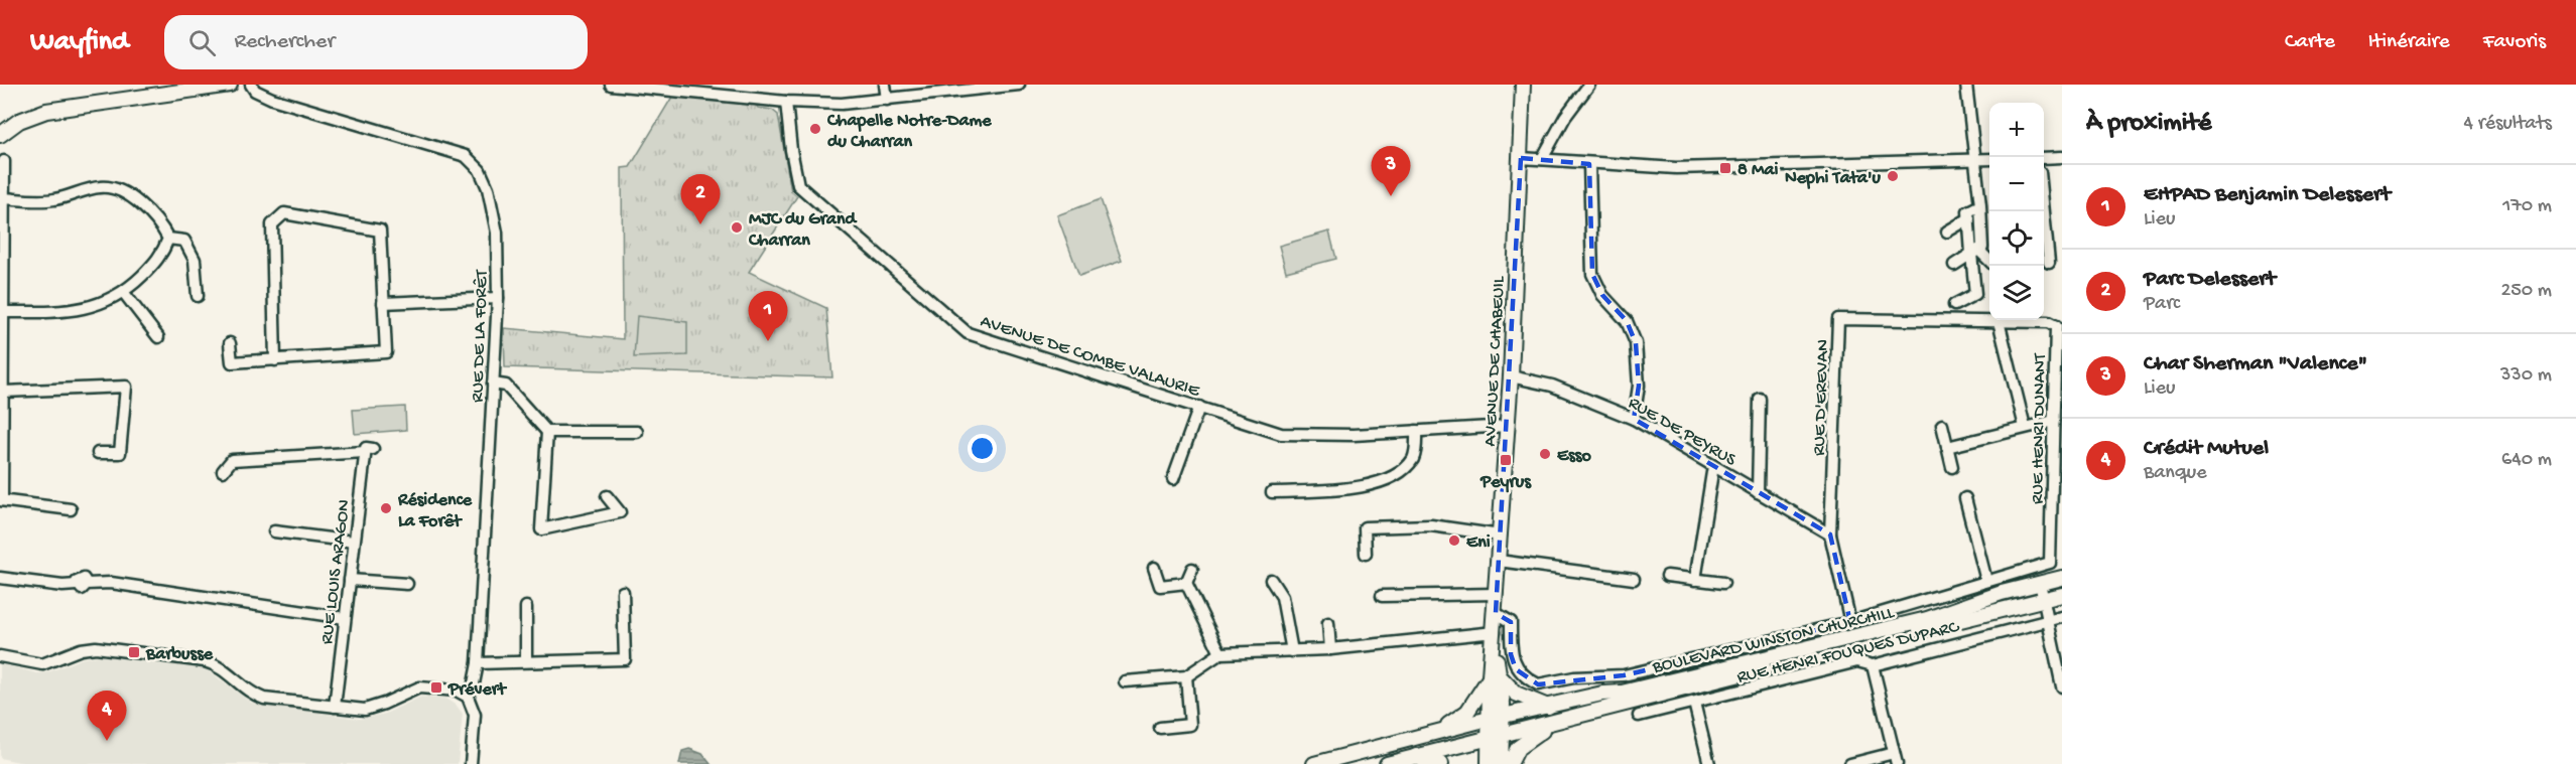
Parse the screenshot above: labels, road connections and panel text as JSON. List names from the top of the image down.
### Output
{
  "streets": {
    "main road": ["AVENUE DE CHABEUIL", "BOULEVARD WINSTON CHURCHILL"],
    "street": [
      "RUE DE LA FORÊT",
      "AVENUE DE COMBE VALAURIE",
      "RUE D'EREVAN",
      "RUE HENRI DUNANT",
      "RUE DE PEYRUS",
      "RUE LOUIS ARAGON",
      "RUE HENRI FOUQUES DUPARC"
    ]
  },
  "crossings": [
    ["AVENUE DE COMBE VALAURIE", "AVENUE DE CHABEUIL"],
    ["AVENUE DE CHABEUIL", "RUE DE PEYRUS"],
    ["AVENUE DE CHABEUIL", "BOULEVARD WINSTON CHURCHILL"],
    ["RUE D'EREVAN", "RUE HENRI DUNANT"],
    ["RUE D'EREVAN", "RUE DE PEYRUS"]
  ],
  "places": {
    "other": [
      "Chapelle Notre-Dame du Charran",
      "Nephi Tata'u",
      "MJC du Grand Charran",
      "Esso",
      "Résidence La Forêt",
      "Eni"
    ],
    "transit": [
      "8 Mai",
      "Peyrus",
      "Barbusse",
      "Prévert"
    ]
  },
  "page": {
    "header": "Wayfind",
    "search": "Rechercher",
    "nav": ["Carte", "Itinéraire", "Favoris"],
    "heading": ["À proximité", "4 résultats"],
    "map_buttons": ["+", "−"],
    "pins": [
      "3",
      "2",
      "1",
      "4"
    ],
    "list": [
      {
        "mark": "1",
        "name": "EHPAD Benjamin Delessert",
        "note": "Lieu",
        "value": "170 m"
      },
      {
        "mark": "2",
        "name": "Parc Delessert",
        "note": "Parc",
        "value": "250 m"
      },
      {
        "mark": "3",
        "name": "Char Sherman \"Valence\"",
        "note": "Lieu",
        "value": "330 m"
      },
      {
        "mark": "4",
        "name": "Crédit Mutuel",
        "note": "Banque",
        "value": "640 m"
      }
    ]
  }
}
